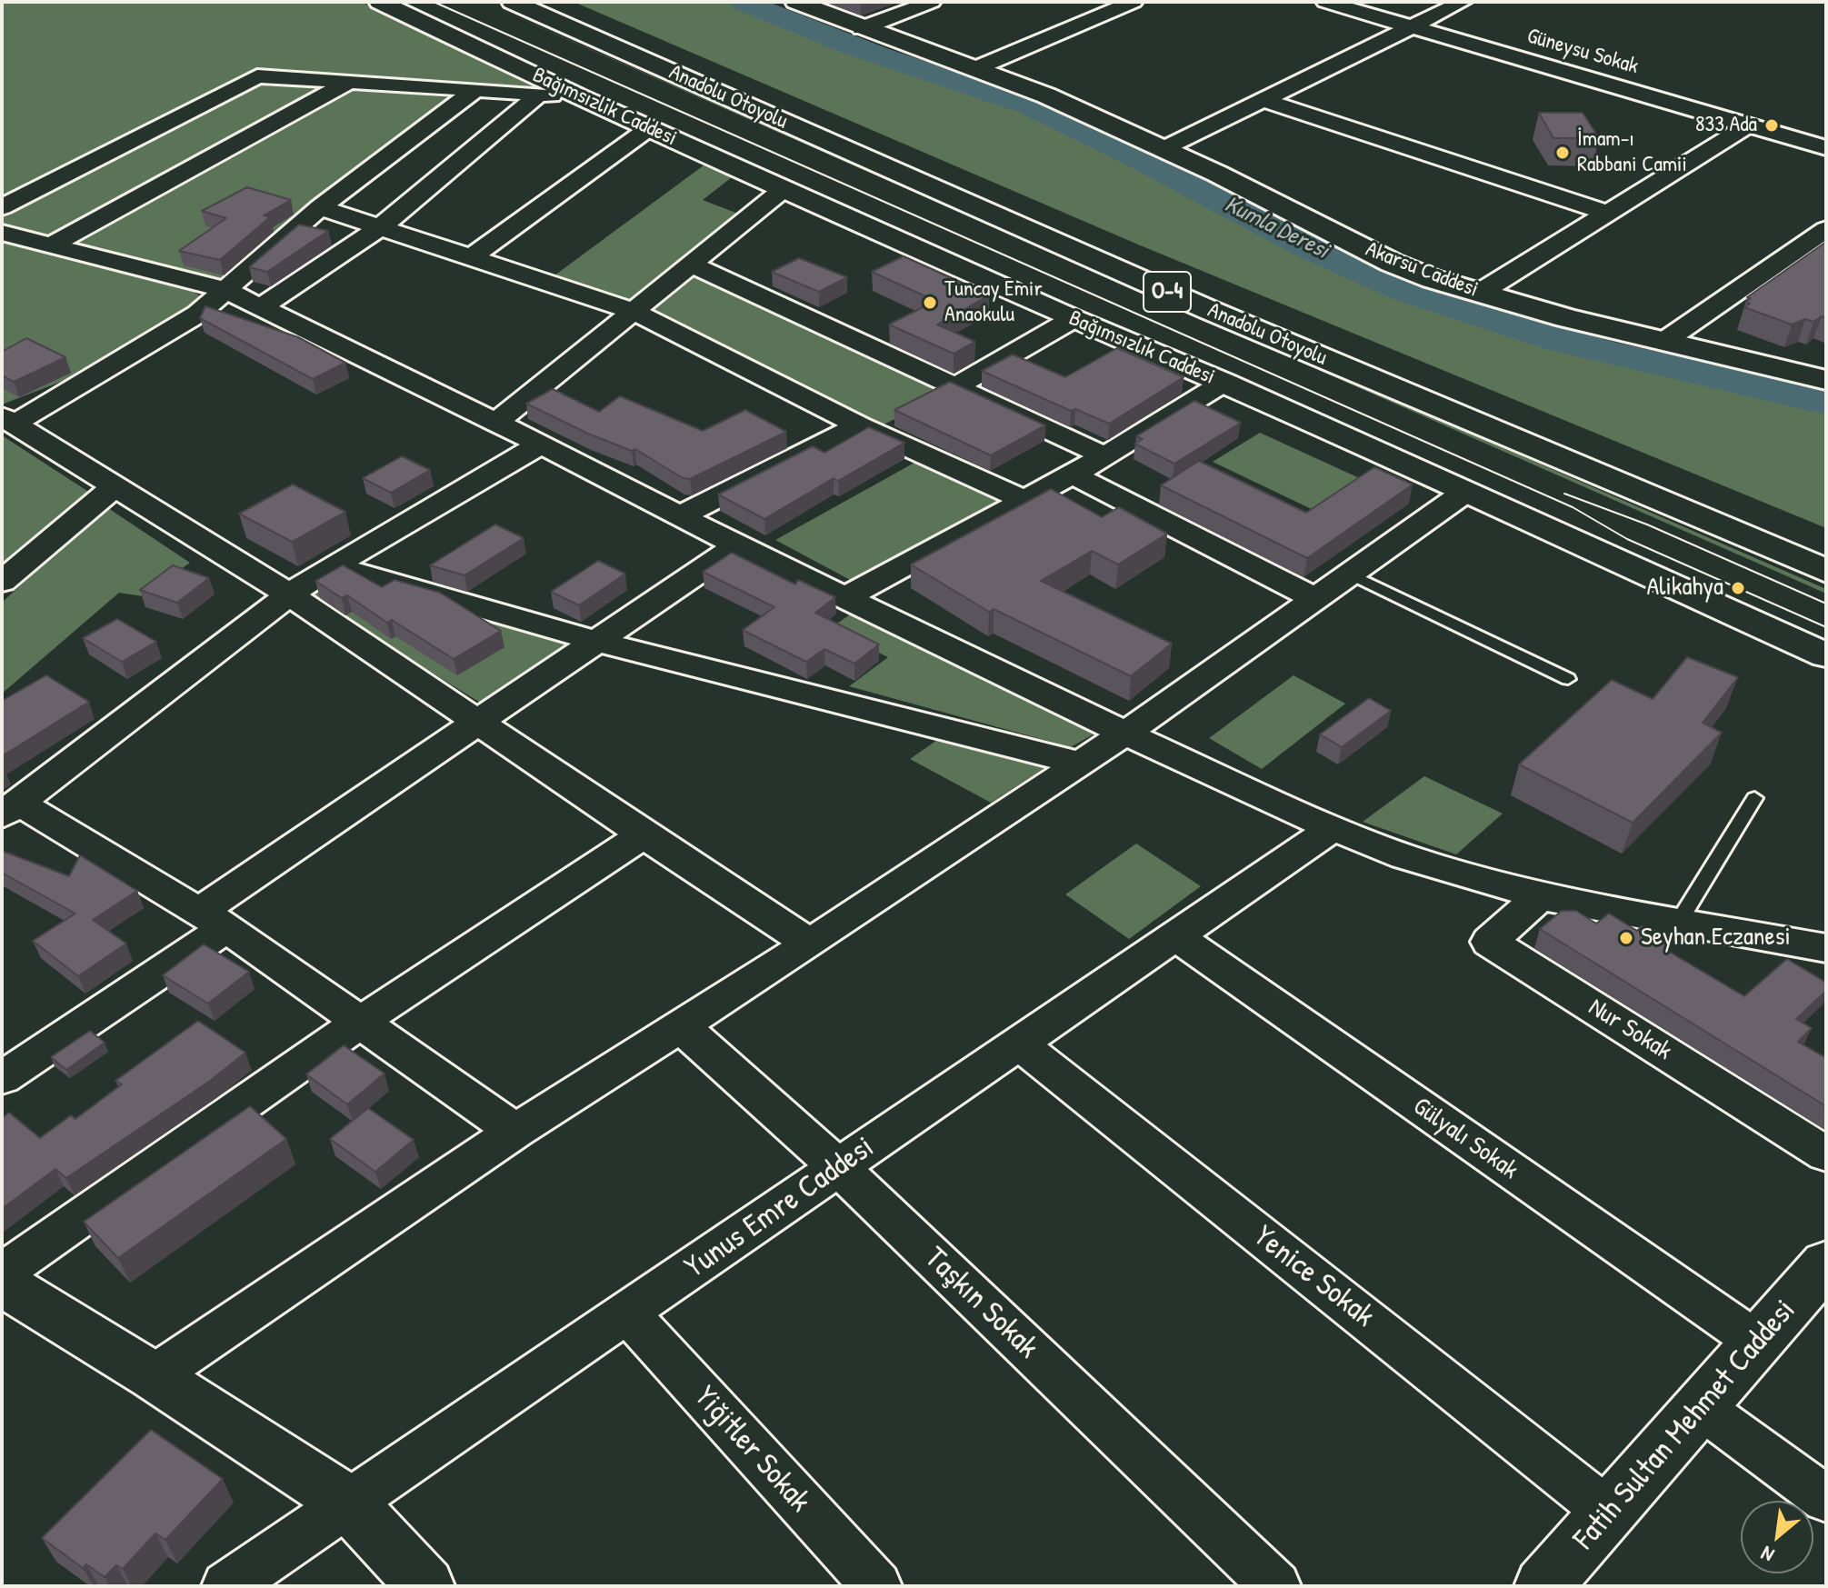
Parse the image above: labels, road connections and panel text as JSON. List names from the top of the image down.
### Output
{
  "streets": {
    "main road": [
      "Anadolu Otoyolu",
      "Bağımsızlık Caddesi",
      "Akarsu Caddesi",
      "O-4",
      "Fatih Sultan Mehmet Caddesi"
    ],
    "street": [
      "Güneysu Sokak",
      "Nur Sokak",
      "Gülyalı Sokak",
      "Yunus Emre Caddesi",
      "Yenice Sokak",
      "Taşkın Sokak",
      "Yiğitler Sokak"
    ]
  },
  "crossings": [
    ["Gülyalı Sokak", "Yunus Emre Caddesi"],
    ["Gülyalı Sokak", "Fatih Sultan Mehmet Caddesi"],
    ["Yunus Emre Caddesi", "Yenice Sokak"],
    ["Yunus Emre Caddesi", "Taşkın Sokak"],
    ["Yunus Emre Caddesi", "Yiğitler Sokak"],
    ["Yenice Sokak", "Fatih Sultan Mehmet Caddesi"]
  ],
  "water": ["Kumla Deresi"],
  "places": [
    "833 Ada",
    "İmam-ı Rabbani Camii",
    "Tuncay Emir Anaokulu",
    "Alikahya",
    "Seyhan Eczanesi"
  ],
  "north": "bottom left"
}
